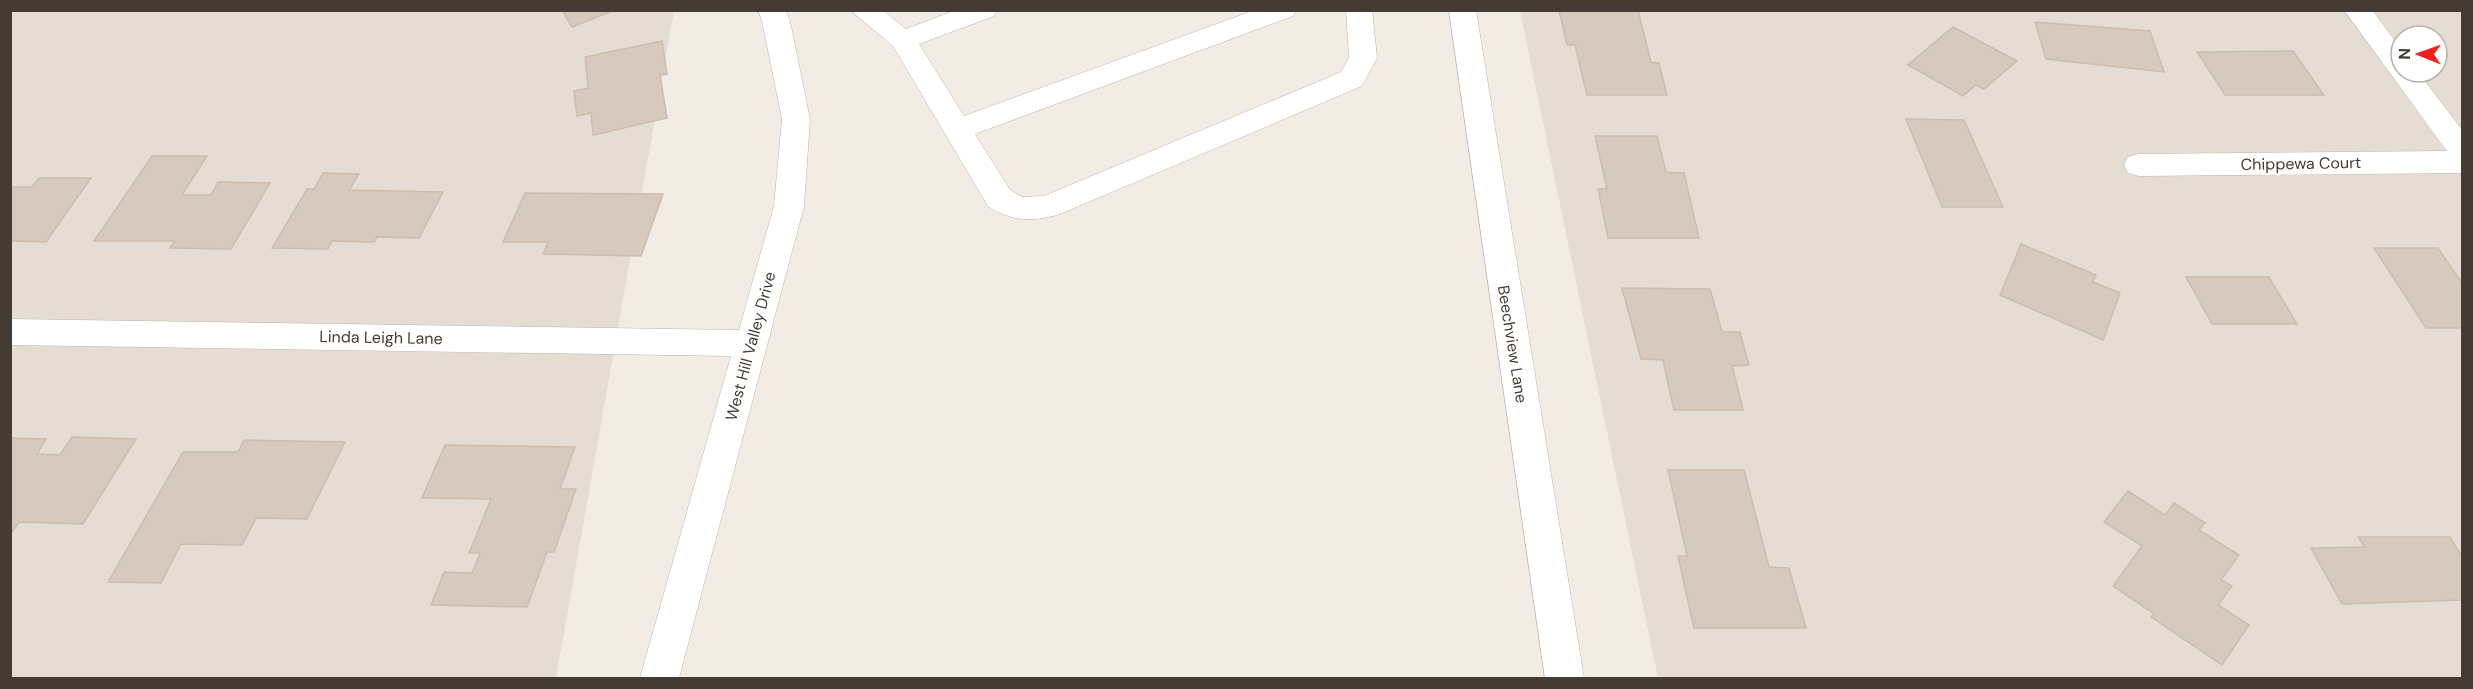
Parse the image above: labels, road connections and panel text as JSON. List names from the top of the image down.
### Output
{
  "streets": {
    "street": [
      "Chippewa Court",
      "Linda Leigh Lane",
      "Beechview Lane",
      "West Hill Valley Drive"
    ]
  },
  "crossings": [
    ["Linda Leigh Lane", "West Hill Valley Drive"]
  ],
  "north": "left"
}
